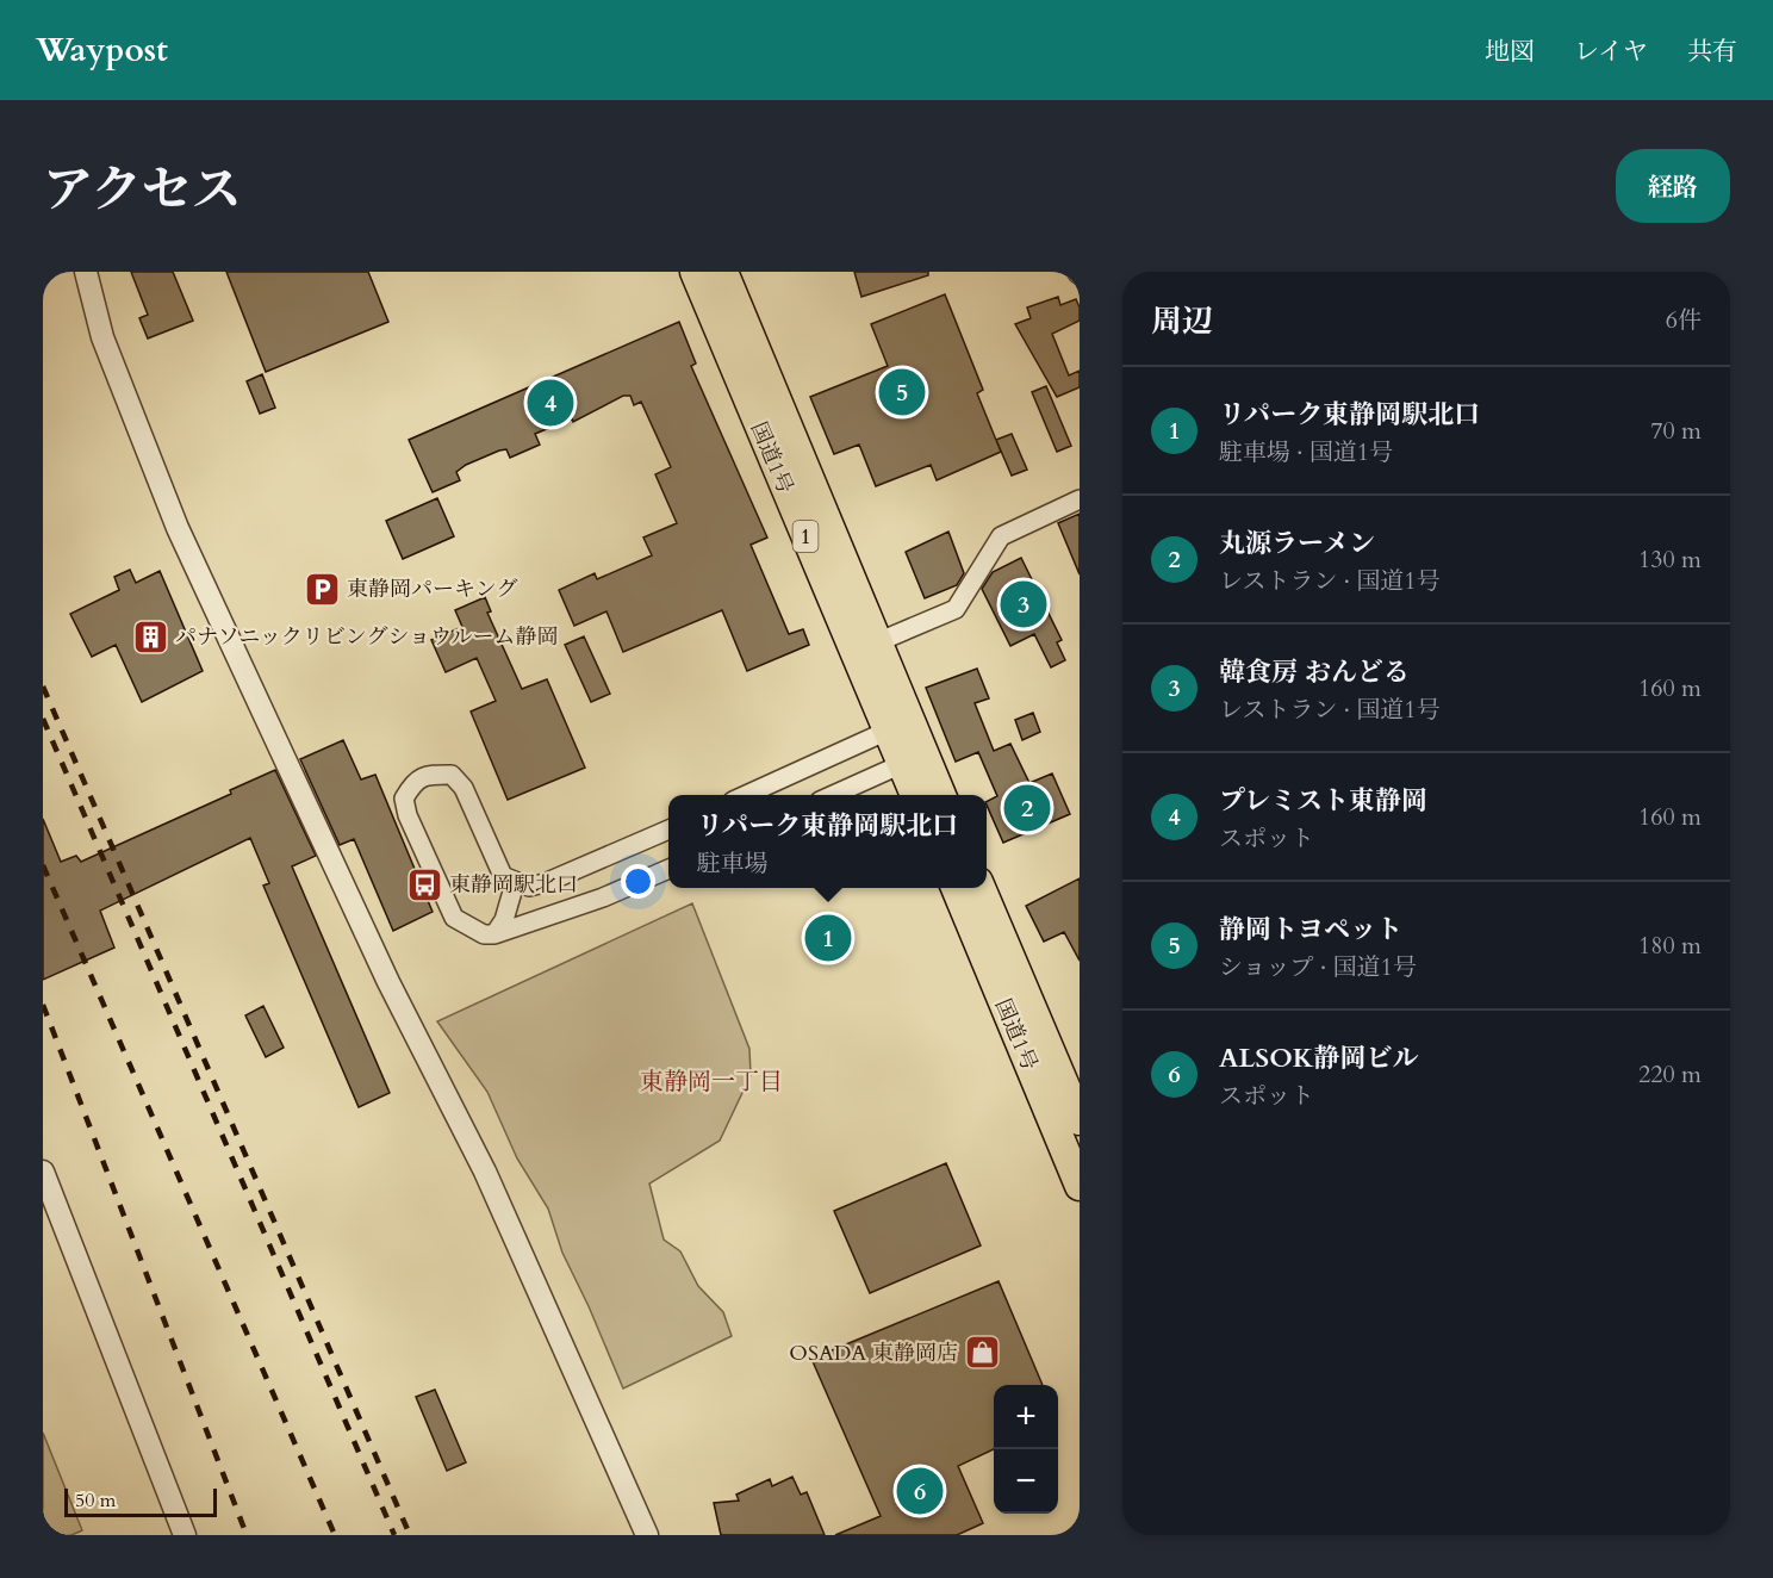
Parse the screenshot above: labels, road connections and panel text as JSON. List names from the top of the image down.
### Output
{
  "streets": {
    "highway": ["国道1号", "1"]
  },
  "districts": ["東静岡一丁目"],
  "places": {
    "parking": ["東静岡パーキング"],
    "building": ["パナソニックリビングショウルーム静岡"],
    "bus stop": ["東静岡駅北口"],
    "shop": ["OSADA 東静岡店"]
  },
  "scale_bar": "50 m",
  "page": {
    "header": "Waypost",
    "nav": ["地図", "レイヤ", "共有"],
    "title": "アクセス",
    "buttons": "経路",
    "heading": ["周辺", "6件"],
    "list": [
      {
        "mark": "1",
        "name": "リパーク東静岡駅北口",
        "note": "駐車場 · 国道1号",
        "value": "70 m"
      },
      {
        "mark": "2",
        "name": "丸源ラーメン",
        "note": "レストラン · 国道1号",
        "value": "130 m"
      },
      {
        "mark": "3",
        "name": "韓食房 おんどる",
        "note": "レストラン · 国道1号",
        "value": "160 m"
      },
      {
        "mark": "4",
        "name": "プレミスト東静岡",
        "note": "スポット",
        "value": "160 m"
      },
      {
        "mark": "5",
        "name": "静岡トヨペット",
        "note": "ショップ · 国道1号",
        "value": "180 m"
      },
      {
        "mark": "6",
        "name": "ALSOK静岡ビル",
        "note": "スポット",
        "value": "220 m"
      }
    ],
    "pins": [
      "5",
      "4",
      "3",
      "2",
      "1",
      "6"
    ],
    "popup": ["リパーク東静岡駅北口", "駐車場"],
    "map_buttons": ["+", "−"],
    "scale": "50 m"
  }
}
